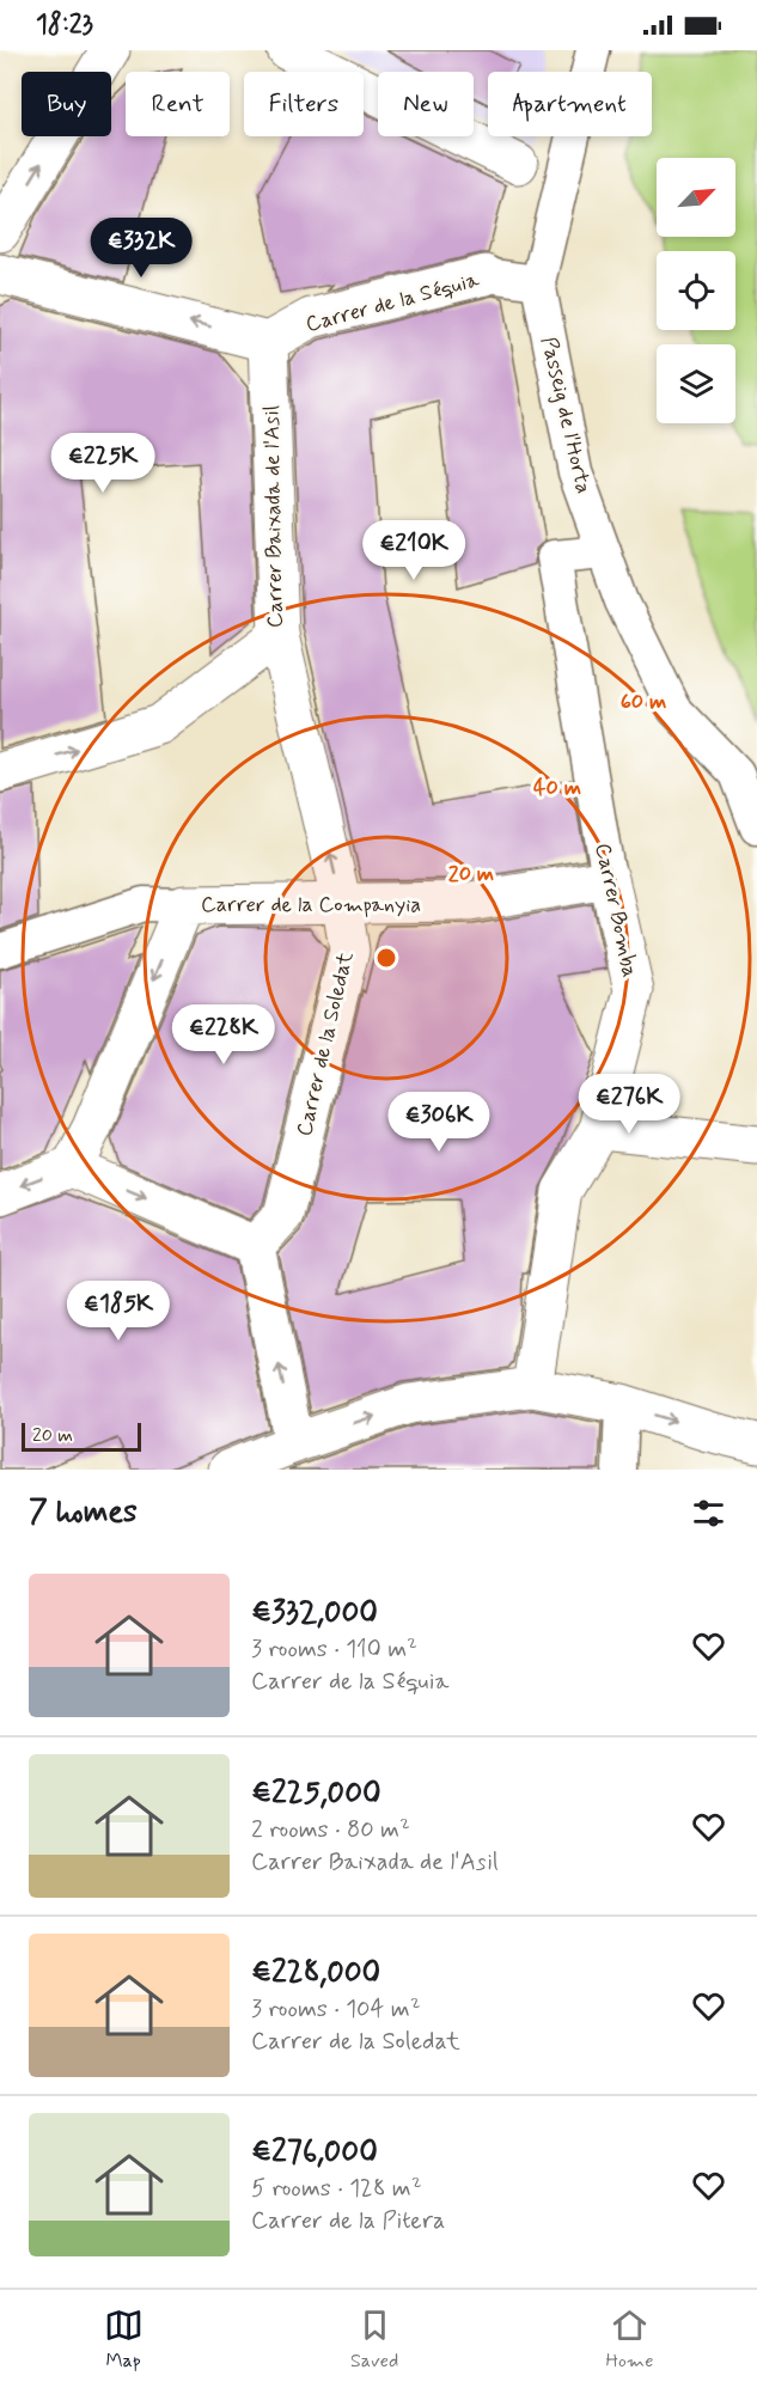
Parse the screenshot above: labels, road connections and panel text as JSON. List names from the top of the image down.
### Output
{
  "streets": {
    "street": [
      "Carrer de la Séquia",
      "Passeig de l'Horta",
      "Carrer Baixada de l'Asil",
      "Carrer de la Companyia",
      "Carrer Bomba",
      "Carrer de la Soledat"
    ]
  },
  "crossings": [
    ["Carrer de la Séquia", "Passeig de l'Horta"],
    ["Carrer de la Séquia", "Carrer Baixada de l'Asil"],
    ["Passeig de l'Horta", "Carrer Bomba"],
    ["Carrer Baixada de l'Asil", "Carrer de la Soledat"],
    ["Carrer de la Companyia", "Carrer Bomba"],
    ["Carrer de la Companyia", "Carrer de la Soledat"]
  ],
  "one_way": ["Carrer de la Soledat"],
  "scale_bar": "20 m",
  "north": "top right",
  "page": {
    "status": "18:23",
    "chip": [
      "Buy",
      "Rent",
      "Filters",
      "New",
      "Apartment"
    ],
    "price": [
      "€332K",
      "€225K",
      "€210K",
      "€228K",
      "€276K",
      "€306K",
      "€185K"
    ],
    "scale": "20 m",
    "heading": "7 homes",
    "list": [
      {
        "name": "€332,000",
        "note": "3 rooms · 110 m² · Carrer de la Séquia"
      },
      {
        "name": "€225,000",
        "note": "2 rooms · 80 m² · Carrer Baixada de l'Asil"
      },
      {
        "name": "€228,000",
        "note": "3 rooms · 104 m² · Carrer de la Soledat"
      },
      {
        "name": "€276,000",
        "note": "5 rooms · 128 m² · Carrer de la Pitera"
      }
    ],
    "tabs": ["Map", "Saved", "Home"]
  },
  "rings": ["60 m", "40 m", "20 m"]
}
